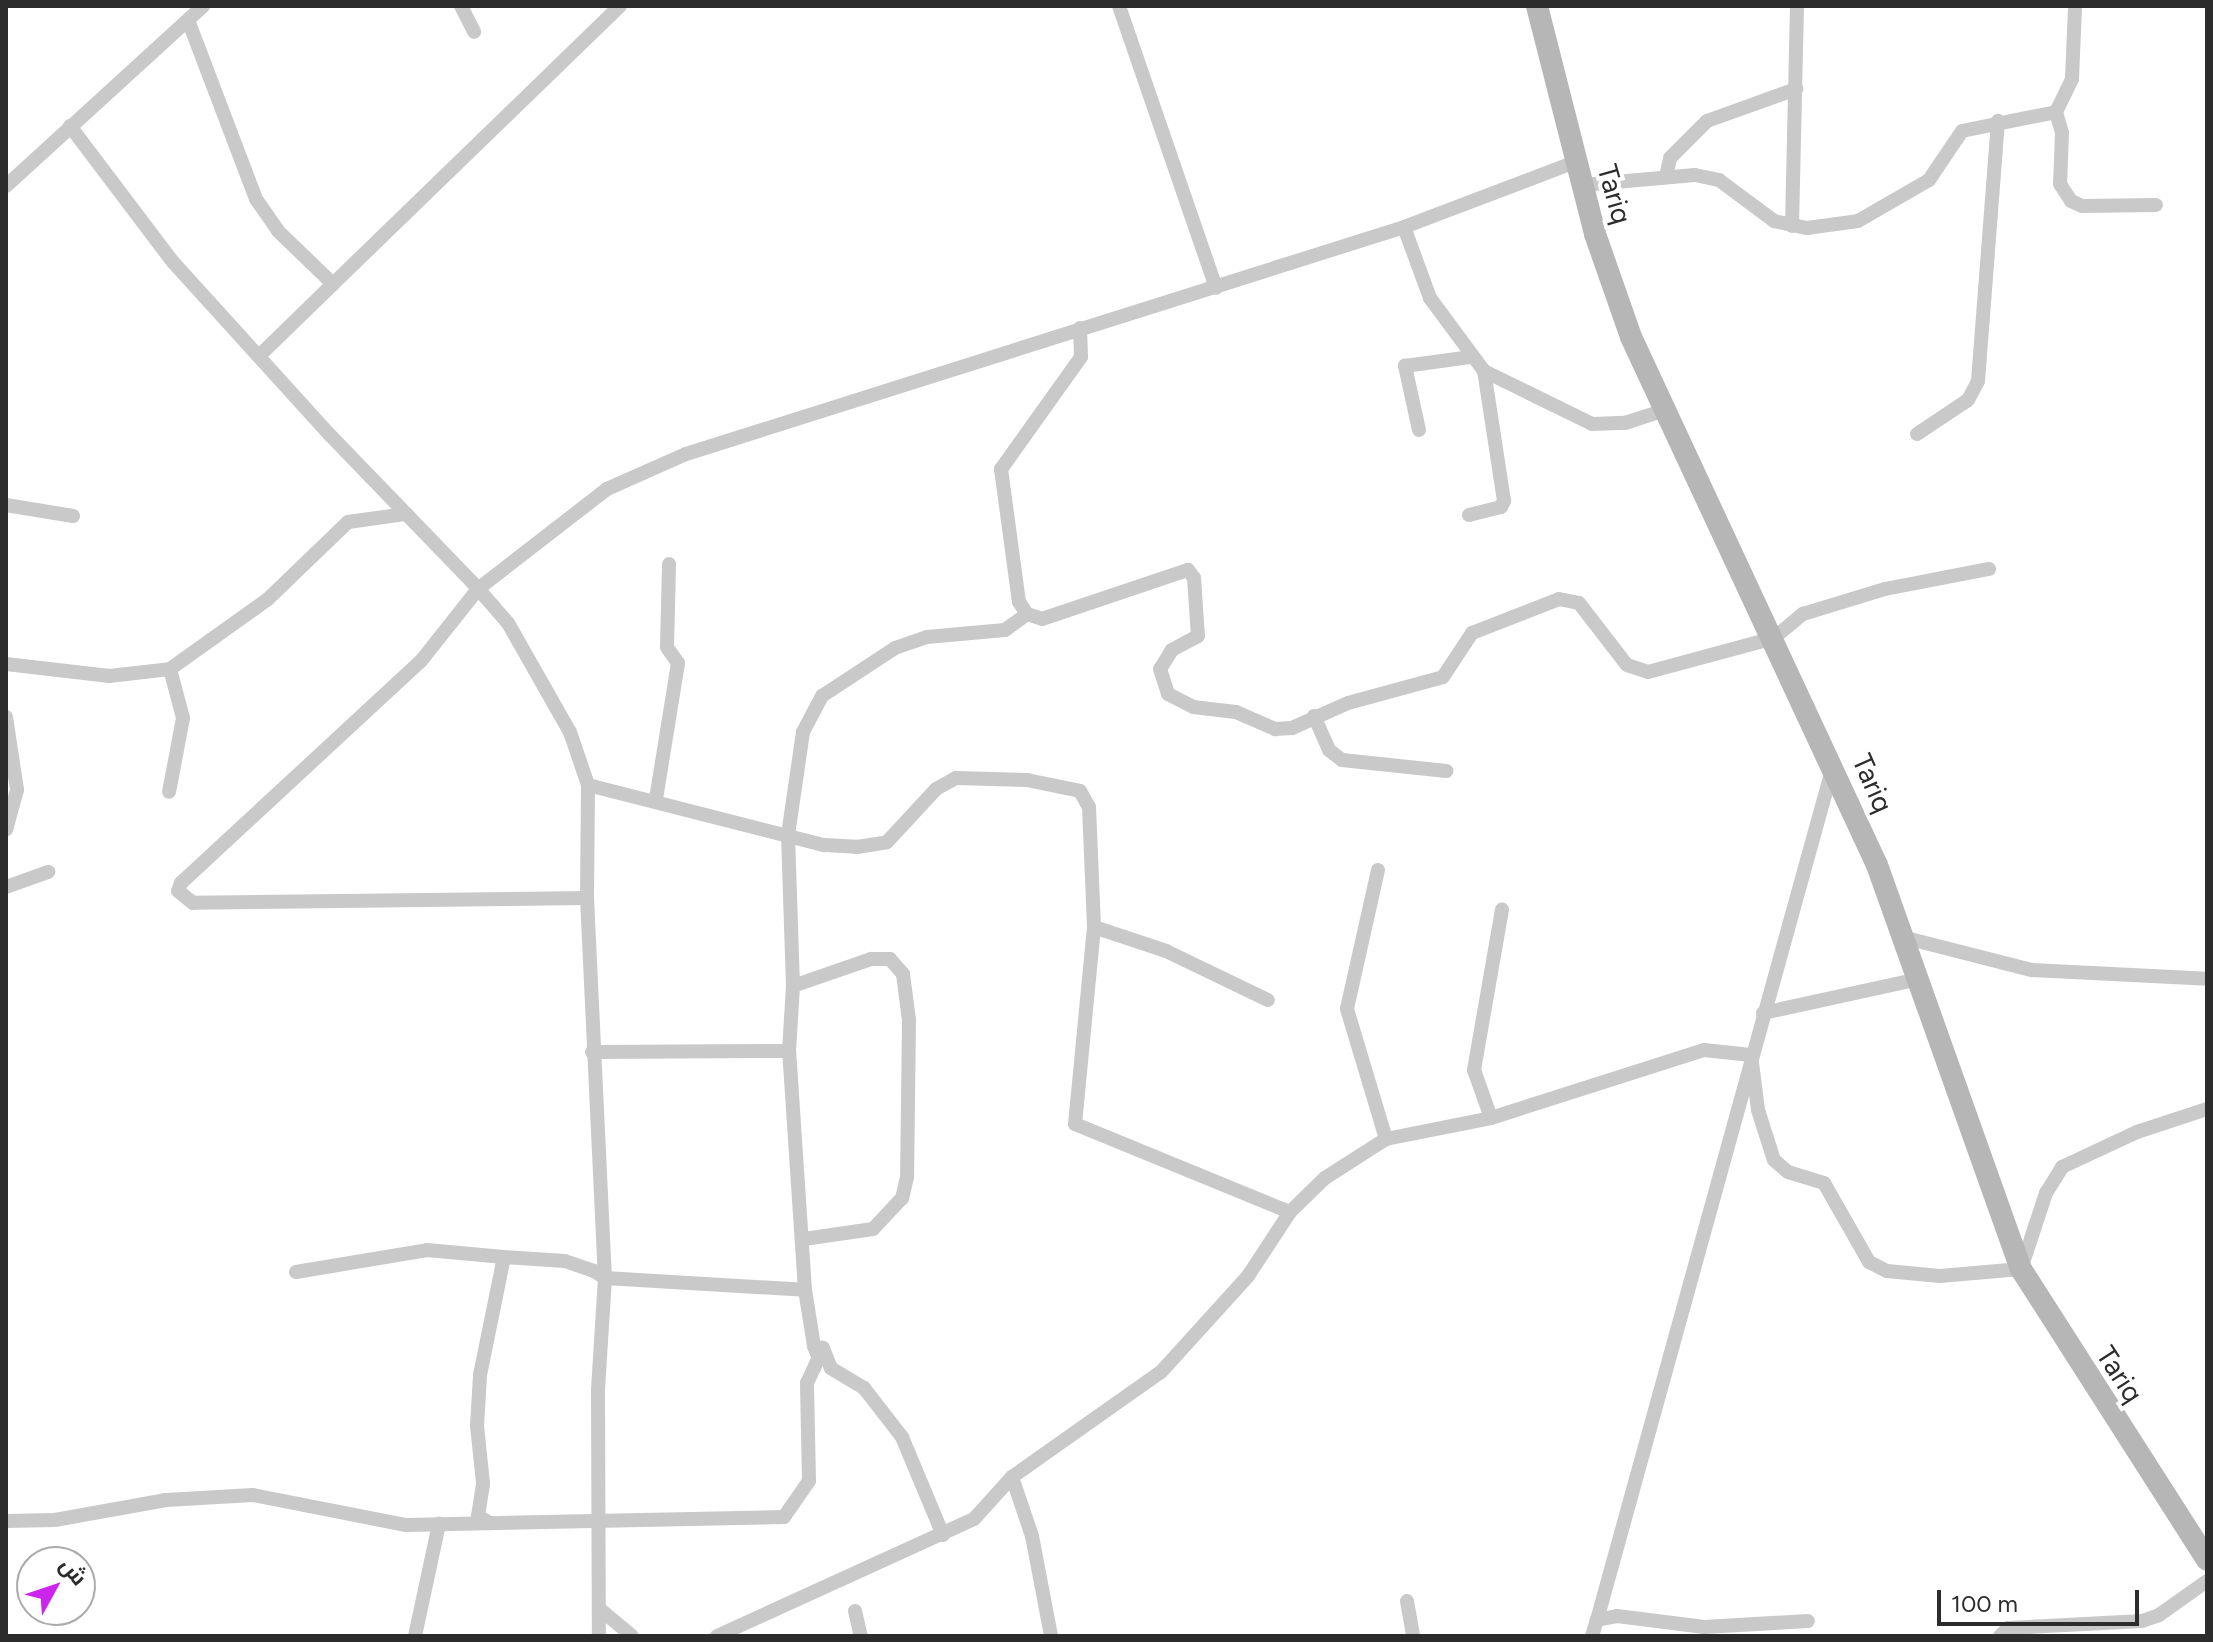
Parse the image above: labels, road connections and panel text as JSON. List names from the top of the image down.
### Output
{
  "streets": {
    "main road": ["Tariq"]
  },
  "scale_bar": "100 m",
  "north": "top right"
}
